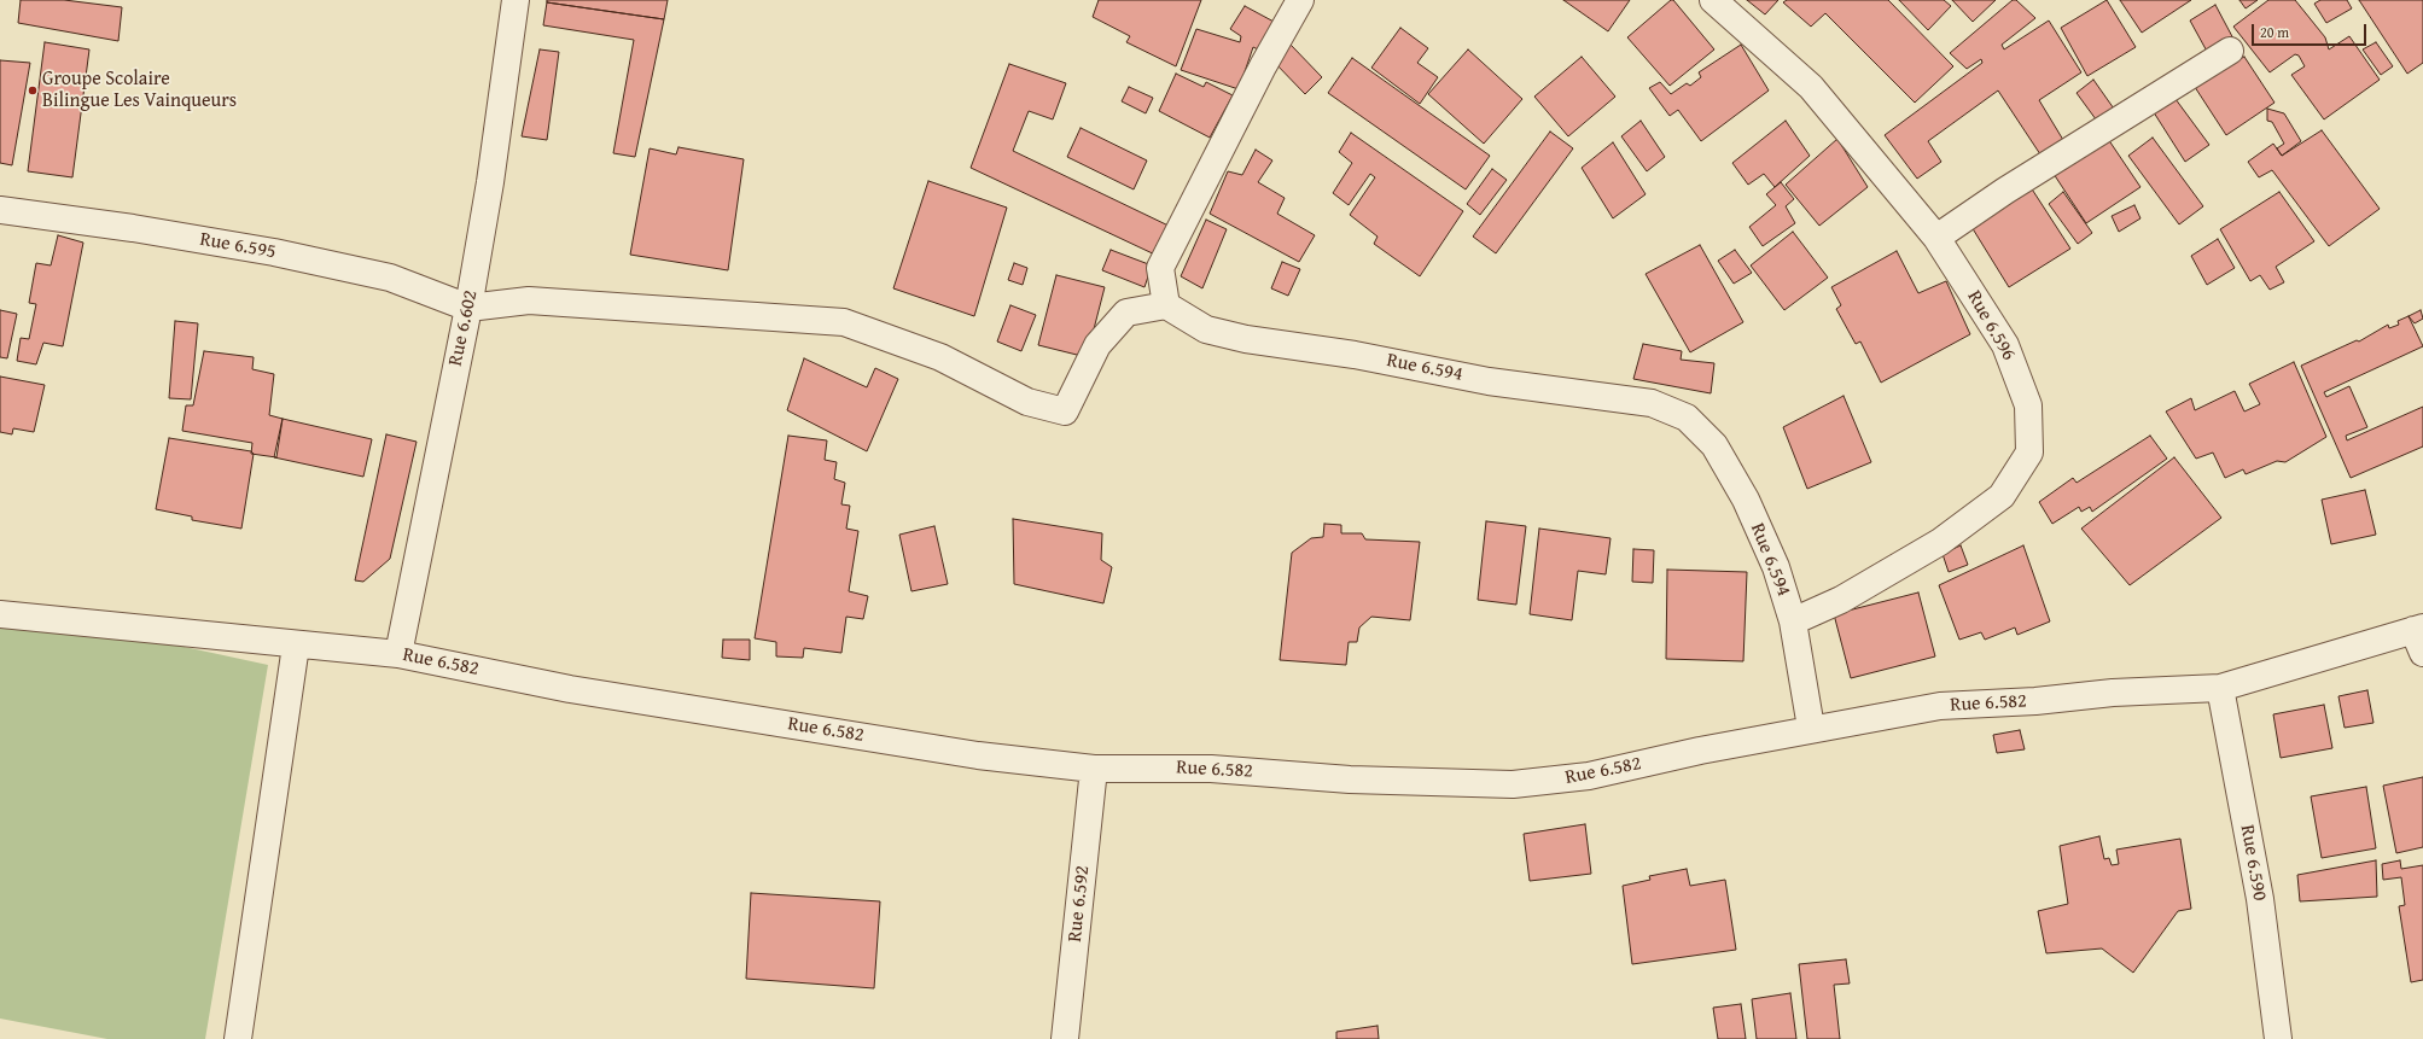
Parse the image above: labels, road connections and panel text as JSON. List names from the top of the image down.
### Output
{
  "streets": {
    "street": [
      "Rue 6.595",
      "Rue 6.596",
      "Rue 6.602",
      "Rue 6.594",
      "Rue 6.582",
      "Rue 6.590",
      "Rue 6.592"
    ]
  },
  "crossings": [
    ["Rue 6.595", "Rue 6.602"],
    ["Rue 6.596", "Rue 6.594"],
    ["Rue 6.602", "Rue 6.582"],
    ["Rue 6.594", "Rue 6.582"],
    ["Rue 6.582", "Rue 6.590"],
    ["Rue 6.582", "Rue 6.592"]
  ],
  "places": ["Groupe Scolaire Bilingue Les Vainqueurs"],
  "scale_bar": "20 m"
}
